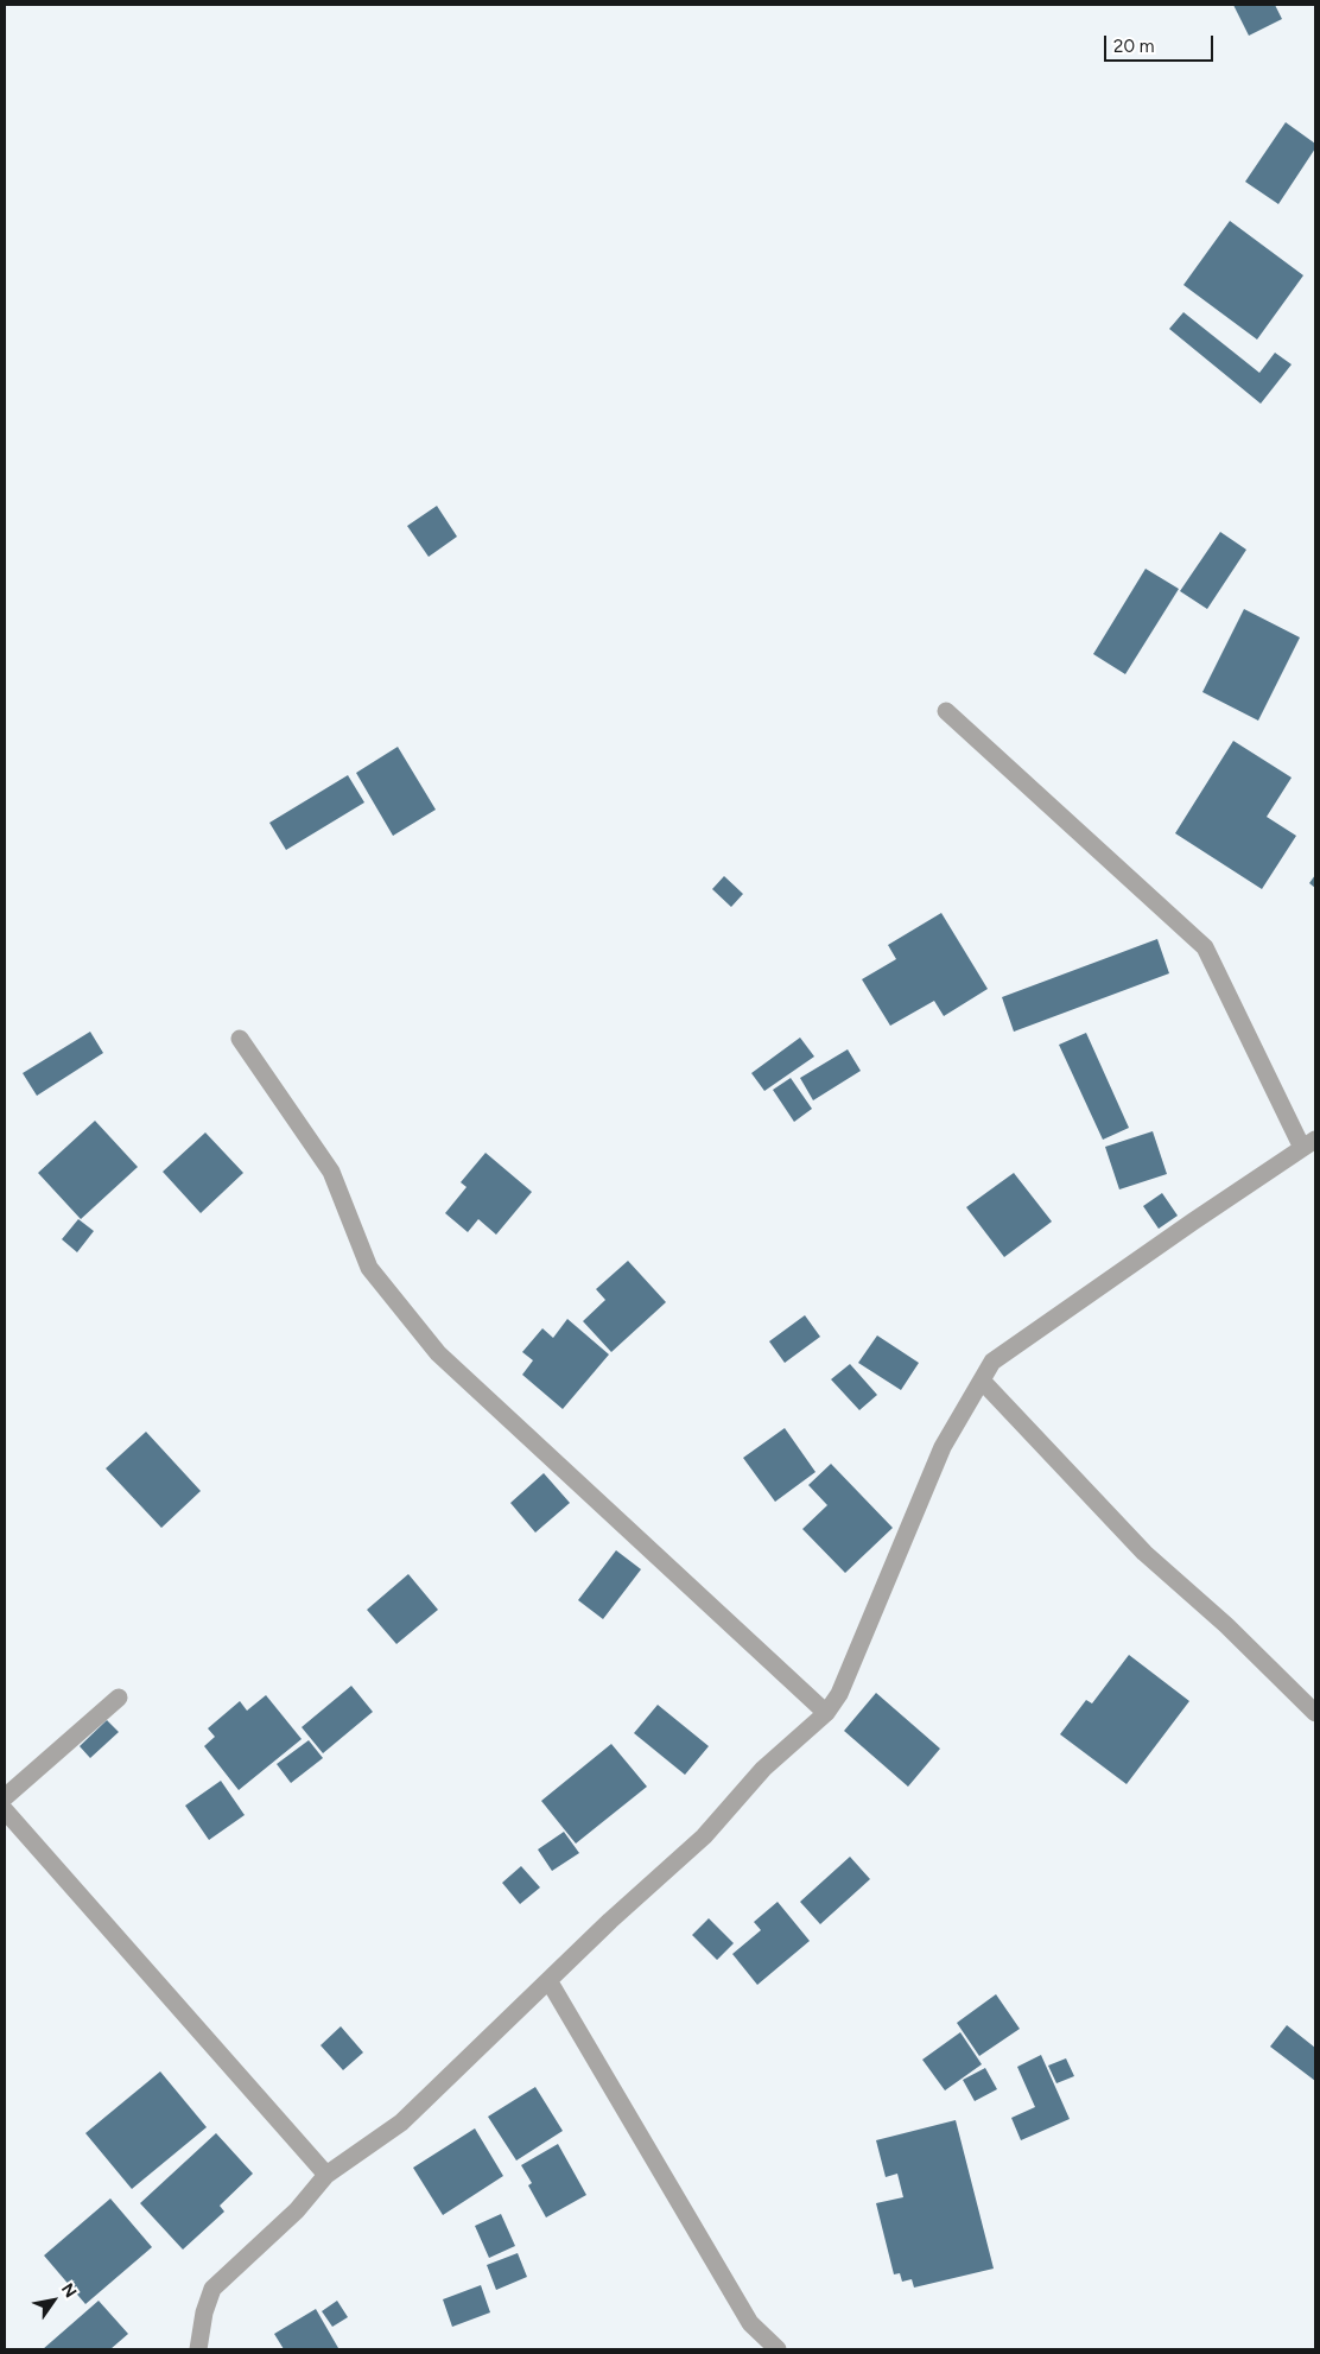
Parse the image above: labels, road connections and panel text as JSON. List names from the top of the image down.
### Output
{
  "scale_bar": "20 m",
  "north": "top right"
}
